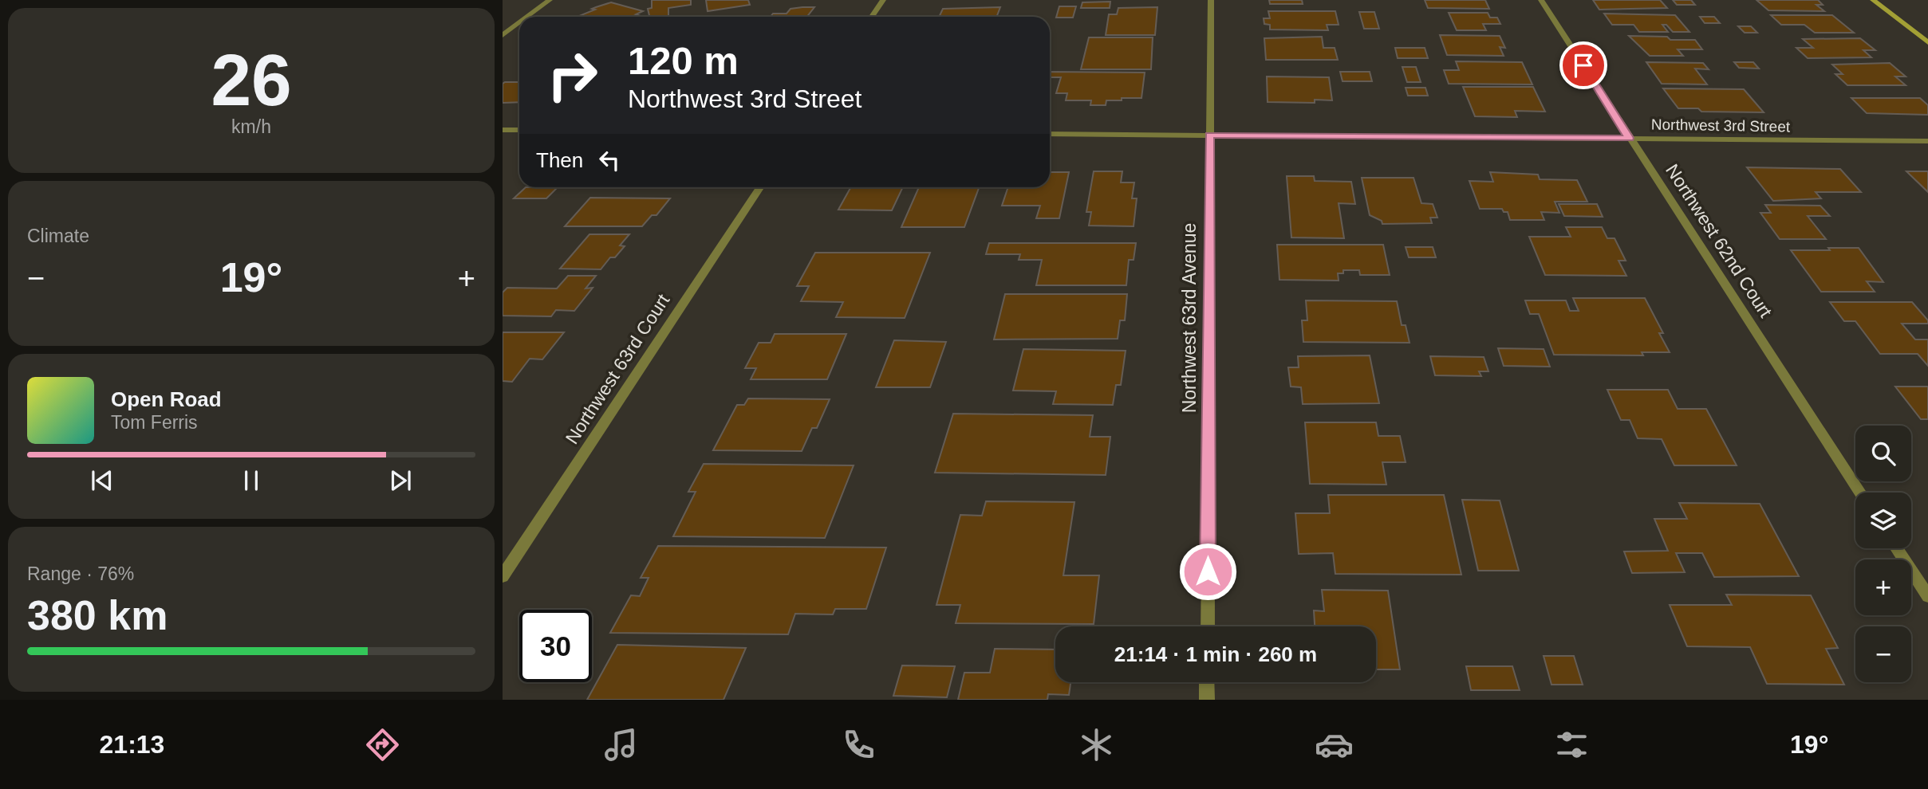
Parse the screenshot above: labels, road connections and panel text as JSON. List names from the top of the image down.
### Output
{
  "streets": {
    "street": [
      "Northwest 3rd Street",
      "Northwest 62nd Court",
      "Northwest 63rd Avenue",
      "Northwest 63rd Court"
    ]
  },
  "crossings": [
    ["Northwest 3rd Street", "Northwest 62nd Court"],
    ["Northwest 3rd Street", "Northwest 63rd Avenue"]
  ],
  "page": {
    "tile": [
      ["26", "km/h"],
      "Climate",
      ["Range · 76%", "380 km"]
    ],
    "turn": ["120 m", "Northwest 3rd Street"],
    "then": "Then",
    "heat": ["−", "19°", "+"],
    "song": ["Open Road", "Tom Ferris"],
    "map_buttons": ["+", "−"],
    "limit": "30",
    "trip": "21:14 · 1 min · 260 m",
    "tabs": ["21:13", "19°"]
  }
}
